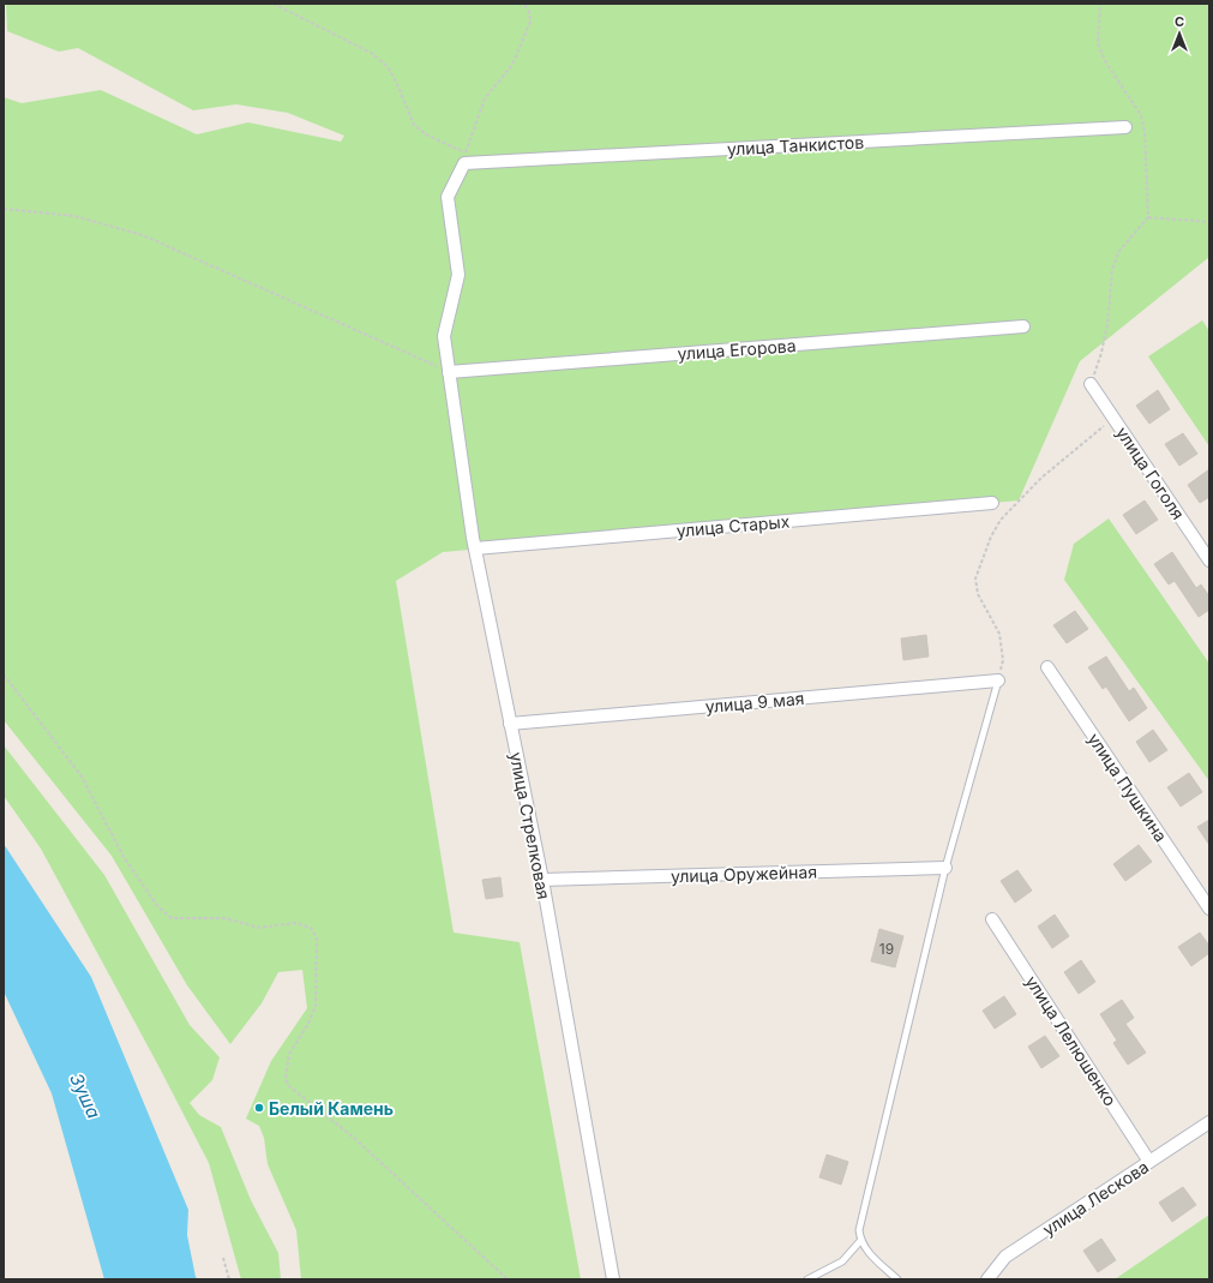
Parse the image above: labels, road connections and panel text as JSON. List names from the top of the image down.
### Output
{
  "streets": {
    "street": [
      "улица Танкистов",
      "улица Егорова",
      "улица Гоголя",
      "улица Старых",
      "улица 9 мая",
      "улица Пушкина",
      "улица Стрелковая",
      "улица Оружейная",
      "улица Лелюшенко",
      "улица Лескова"
    ]
  },
  "crossings": [
    ["улица Танкистов", "улица Стрелковая"],
    ["улица Егорова", "улица Стрелковая"],
    ["улица Старых", "улица Стрелковая"],
    ["улица 9 мая", "улица Стрелковая"],
    ["улица Стрелковая", "улица Оружейная"],
    ["улица Лелюшенко", "улица Лескова"]
  ],
  "water": ["Зуша"],
  "places": ["Белый Камень"],
  "house_numbers": ["19"],
  "north": "top"
}
